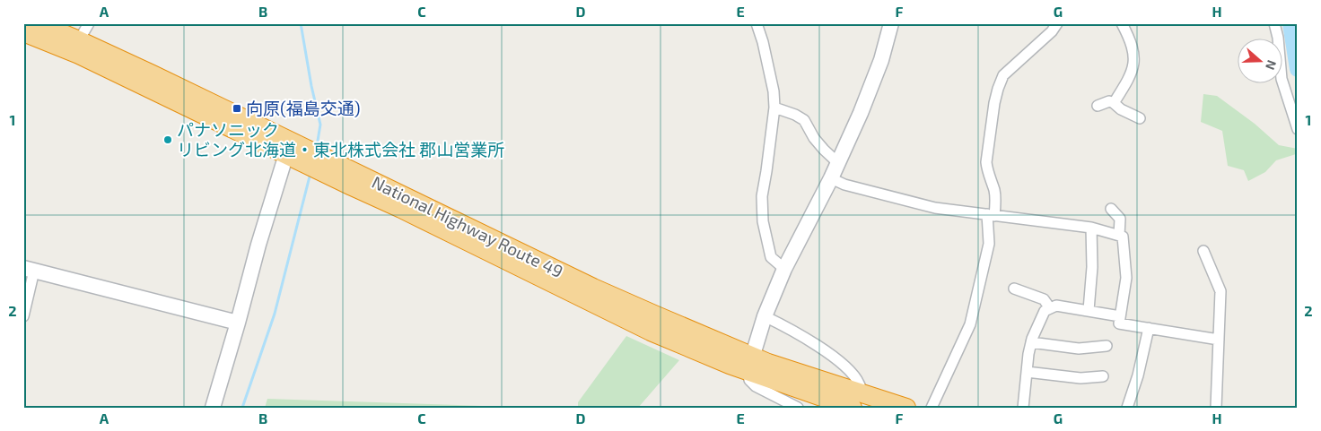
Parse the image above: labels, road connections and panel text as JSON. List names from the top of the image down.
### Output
{
  "streets": {
    "highway": ["National Highway Route 49"]
  },
  "places": {
    "transit": ["向原(福島交通)"],
    "other": ["パナソニック リビング北海道・東北株式会社 郡山営業所"]
  },
  "north": "right",
  "grid": {
    "columns": [
      "A",
      "B",
      "C",
      "D",
      "E",
      "F",
      "G",
      "H"
    ],
    "rows": ["1", "2"]
  }
}
